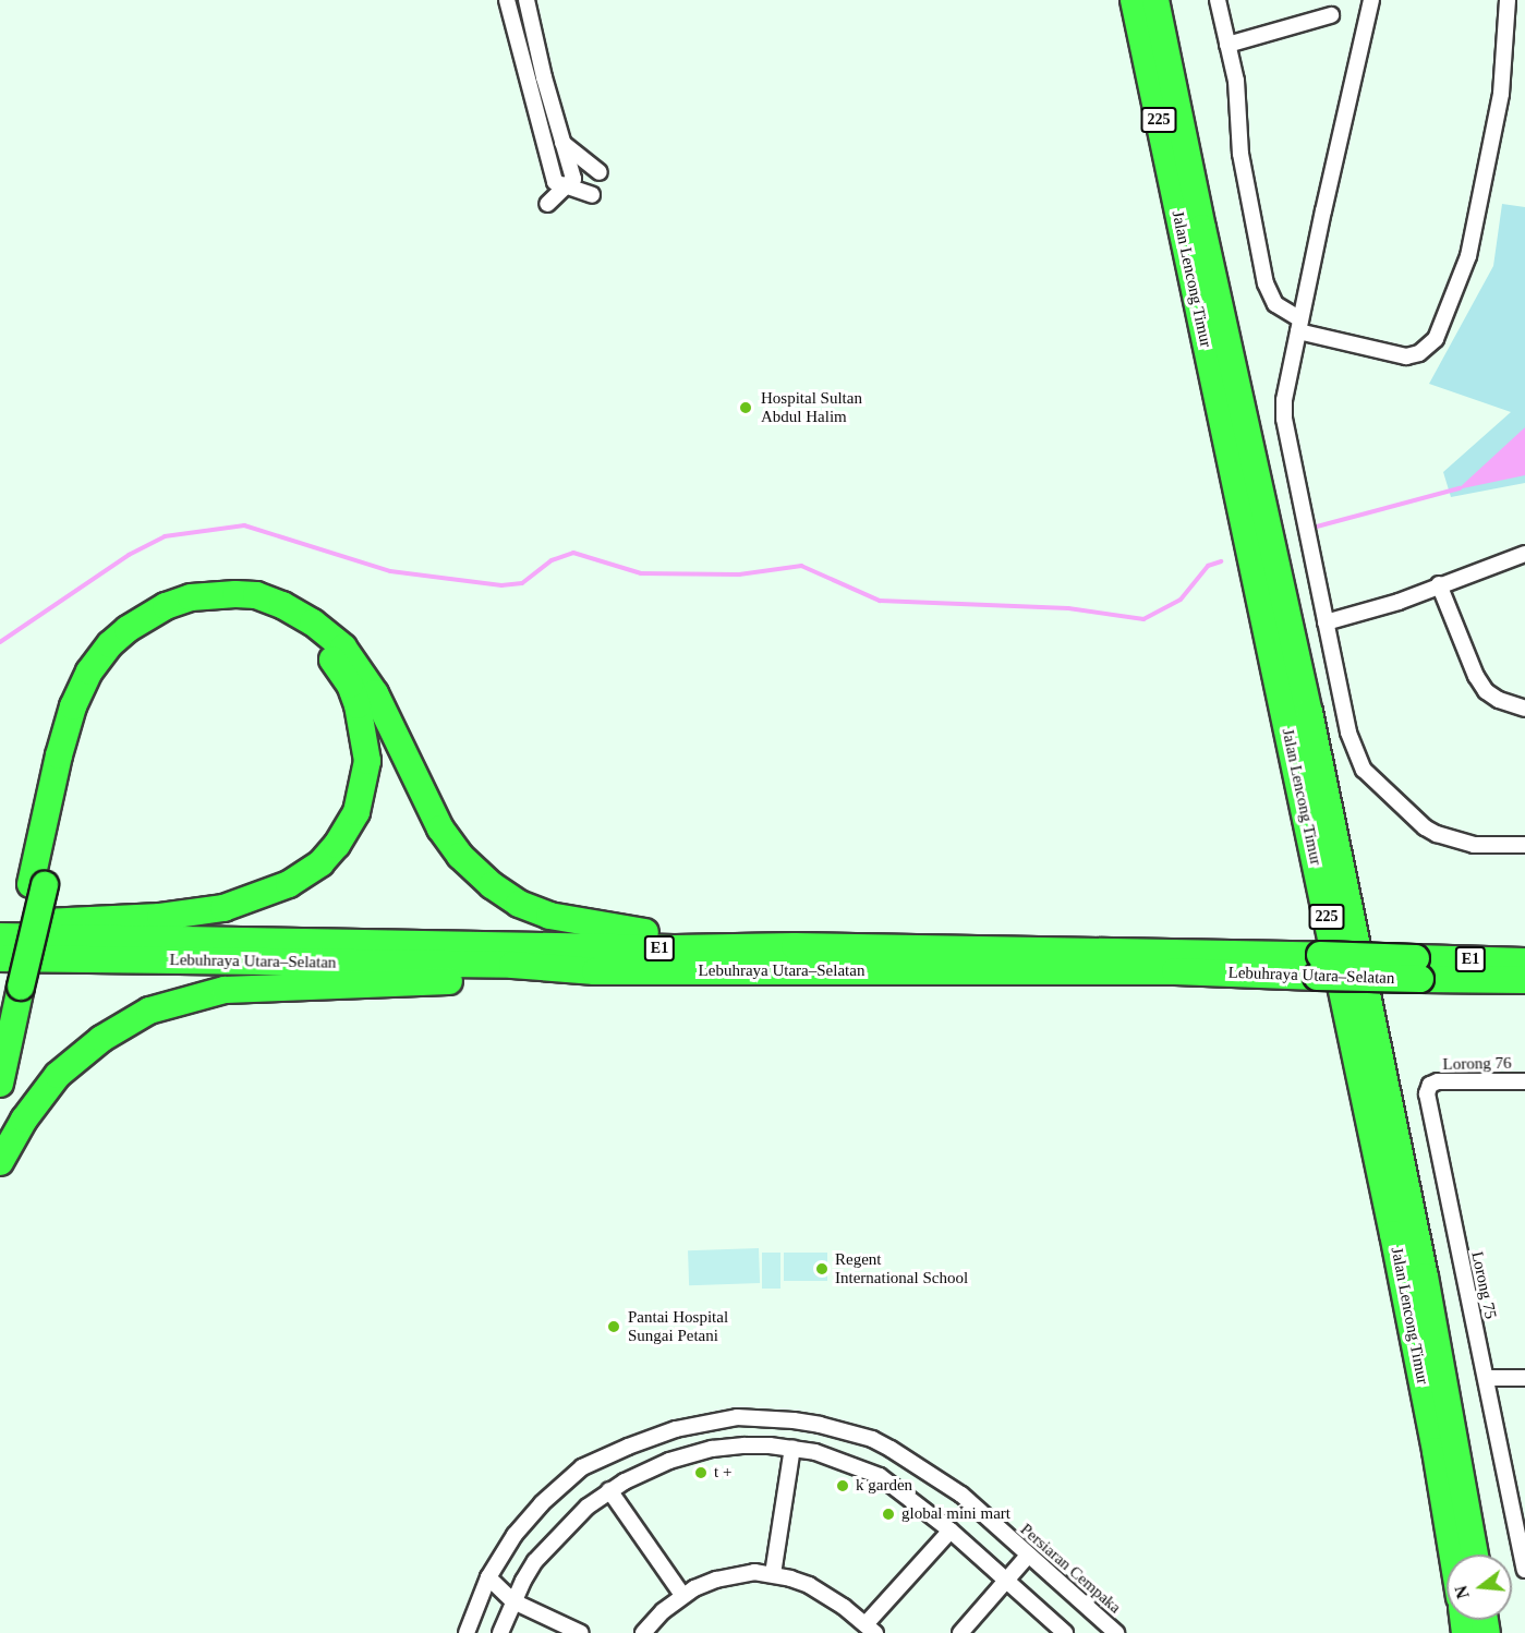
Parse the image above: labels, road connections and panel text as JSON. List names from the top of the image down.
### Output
{
  "streets": {
    "highway": [
      "225",
      "Jalan Lencong Timur",
      "E1",
      "Lebuhraya Utara–Selatan"
    ],
    "street": ["Lorong 76", "Lorong 75", "Persiaran Cempaka"]
  },
  "crossings": [
    ["Lorong 76", "Lorong 75"]
  ],
  "places": [
    "Hospital Sultan Abdul Halim",
    "Regent International School",
    "Pantai Hospital Sungai Petani",
    "t +",
    "k garden",
    "global mini mart"
  ],
  "north": "left"
}
